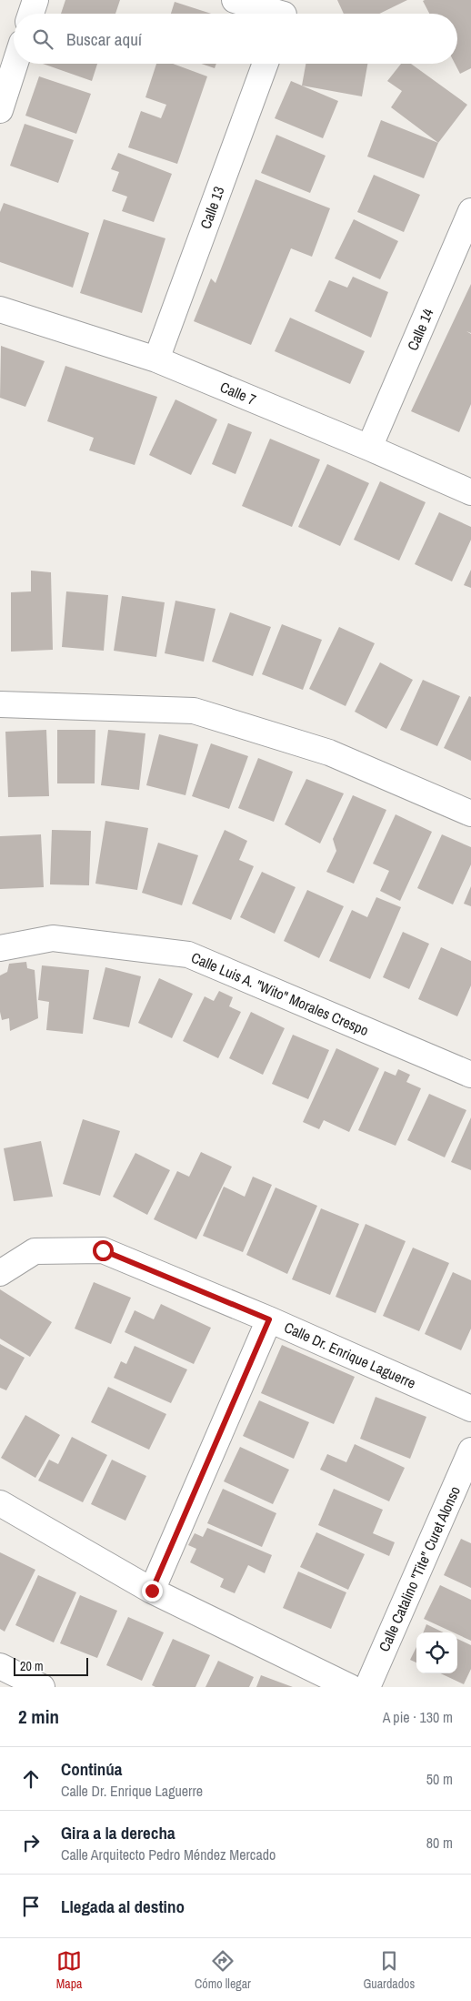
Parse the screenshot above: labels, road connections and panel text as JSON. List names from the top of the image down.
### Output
{
  "streets": {
    "street": [
      "Calle 13",
      "Calle 14",
      "Calle 7",
      "Calle Luis A. \"Wito\" Morales Crespo",
      "Calle Dr. Enrique Laguerre",
      "Calle Catalino \"Tite\" Curet Alonso"
    ]
  },
  "crossings": [
    ["Calle 13", "Calle 7"],
    ["Calle 14", "Calle 7"]
  ],
  "scale_bar": "20 m",
  "page": {
    "search": "Buscar aquí",
    "scale": "20 m",
    "heading": ["2 min", "A pie · 130 m"],
    "list": [
      ["Continúa", "Calle Dr. Enrique Laguerre", "50 m"],
      ["Gira a la derecha", "Calle Arquitecto Pedro Méndez Mercado", "80 m"],
      "Llegada al destino"
    ],
    "nav": ["Mapa", "Cómo llegar", "Guardados"]
  }
}
